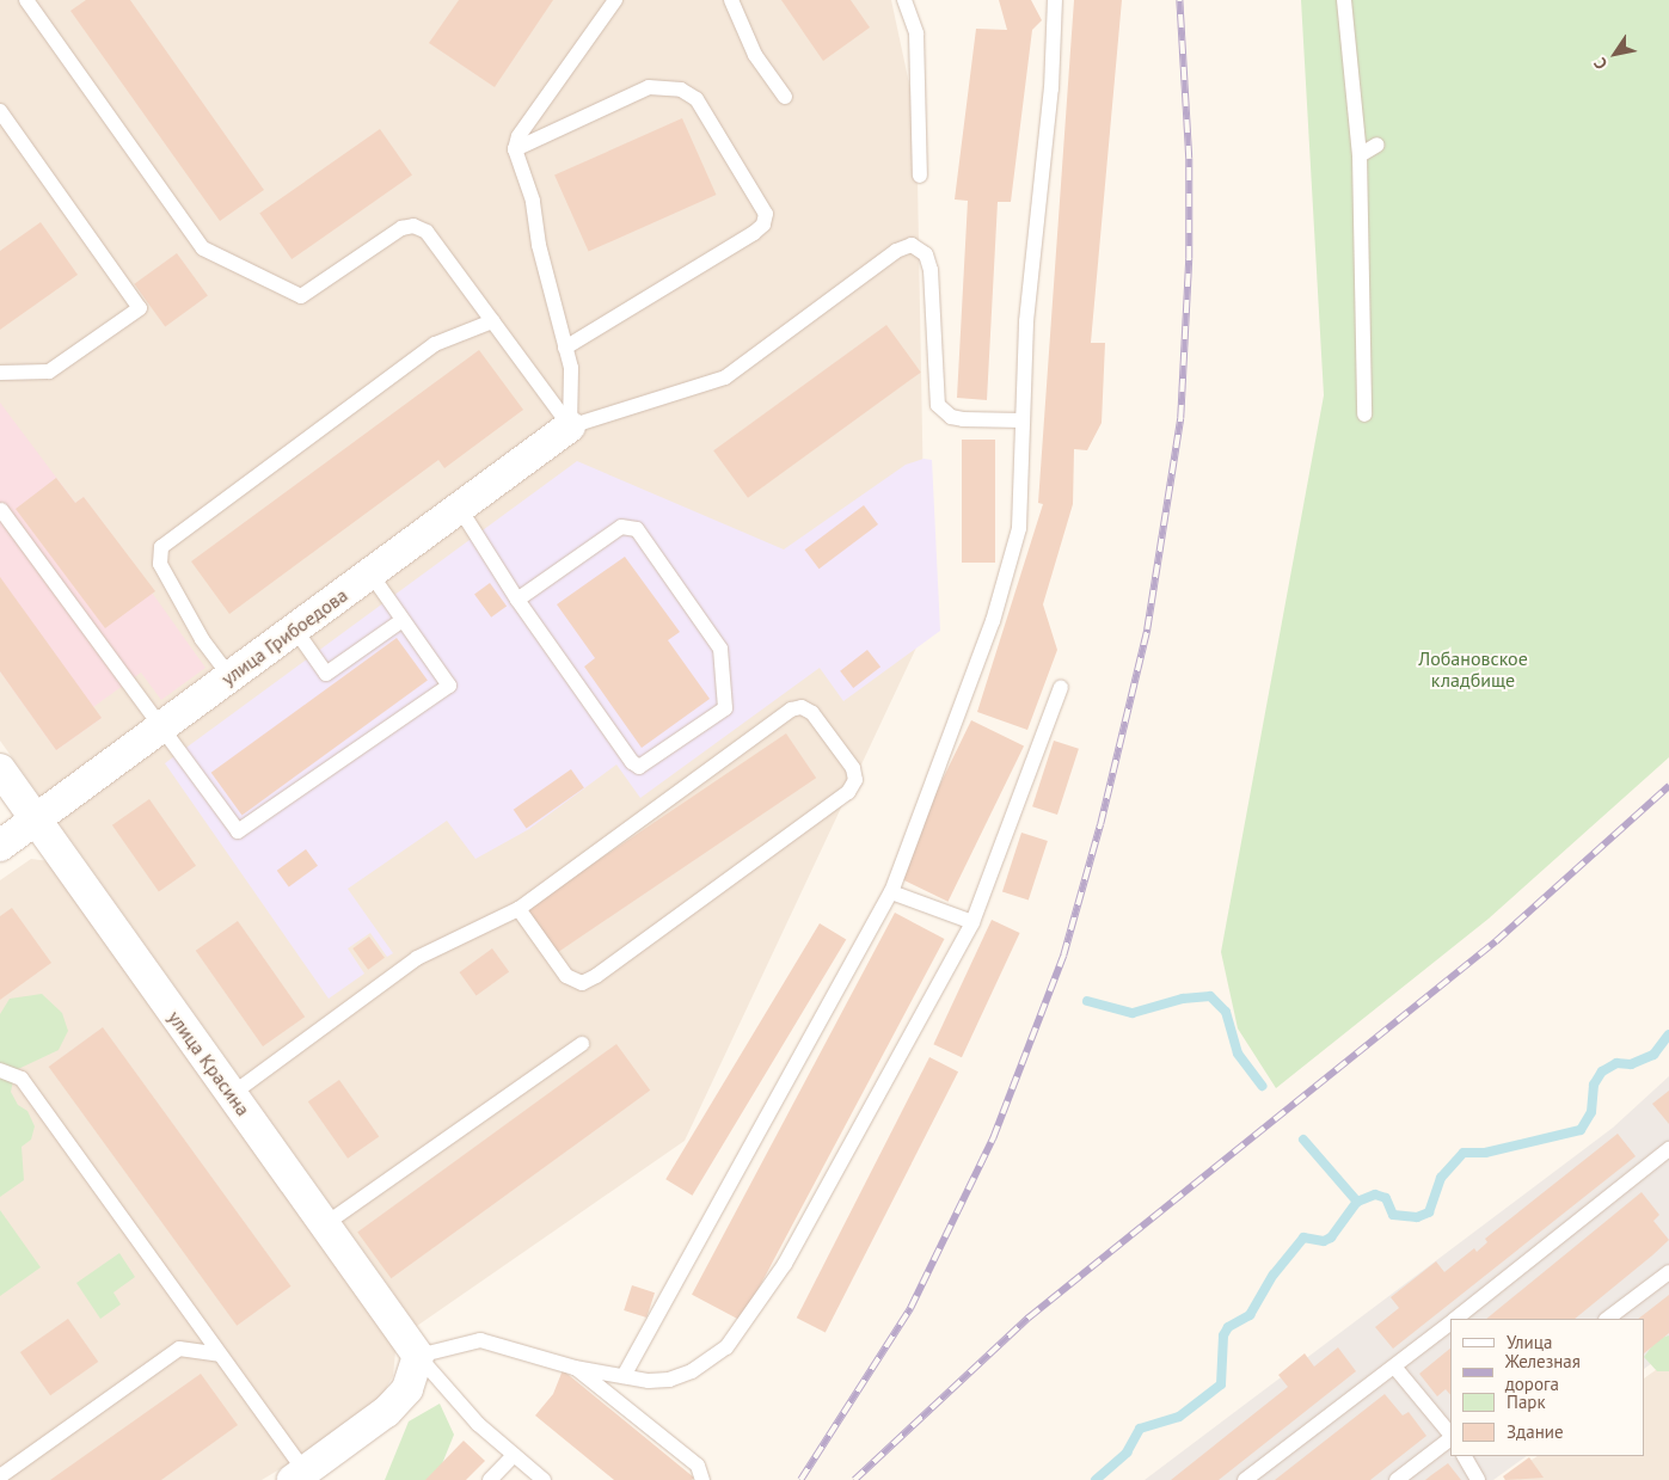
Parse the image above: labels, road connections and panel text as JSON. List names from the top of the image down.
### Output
{
  "streets": {
    "street": ["улица Грибоедова", "улица Красина"]
  },
  "crossings": [
    ["улица Грибоедова", "улица Красина"]
  ],
  "parks": ["Лобановское кладбище"],
  "legend": [
    "Улица",
    "Железная дорога",
    "Парк",
    "Здание"
  ],
  "north": "bottom left"
}
